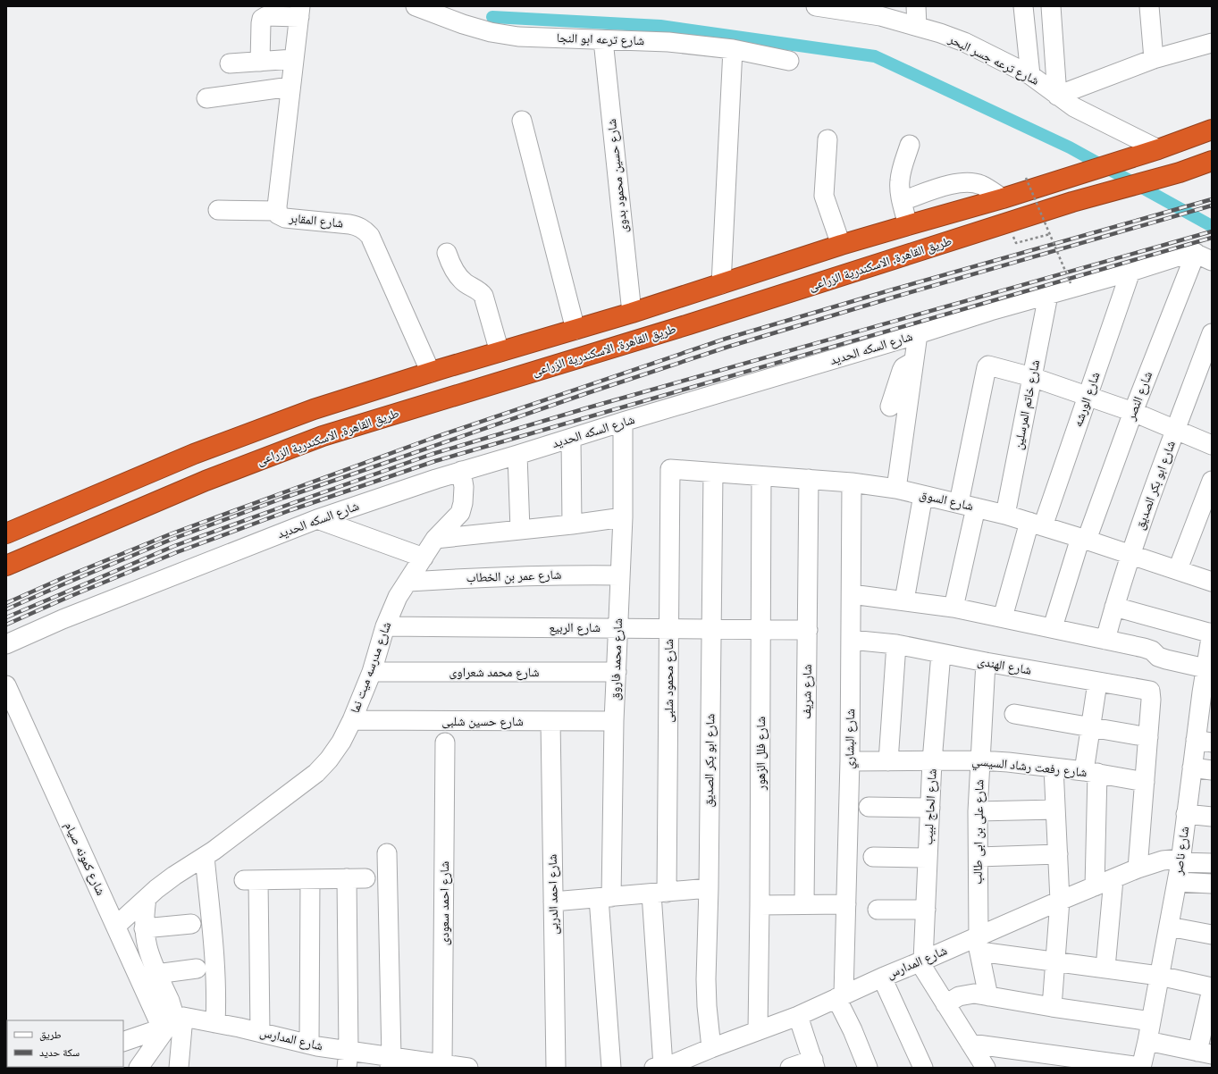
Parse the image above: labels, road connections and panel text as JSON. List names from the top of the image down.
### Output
{
  "streets": {
    "highway": ["طريق القاهرة, الاسكندرية الزراعى"],
    "street": [
      "شارع ترعه ابو النجا",
      "شارع ترعه جسر البحر",
      "شارع حسين محمود بدوى",
      "شارع المقابر",
      "شارع السكه الحديد",
      "شارع النصر",
      "شارع الورشه",
      "شارع خاتم المرسلين",
      "شارع ابو بكر الصديق",
      "شارع السوق",
      "شارع عمر بن الخطاب",
      "شارع الربيع",
      "شارع محمد فاروق",
      "شارع الهندى",
      "شارع مدرسه ميت نما",
      "شارع محمد شعراوى",
      "شارع محمود شلبى",
      "شارع شريف",
      "شارع حسين شلبى",
      "شارع البشاري",
      "شارع فلل الزهور",
      "شارع رفعت رشاد السيسي",
      "شارع الحاج لبيب",
      "شارع على بن ابى طالب",
      "شارع ناصر",
      "شارع كمونه صيام",
      "شارع احمد الدربى",
      "شارع احمد سعودى",
      "شارع المدارس"
    ]
  },
  "crossings": [
    ["شارع ترعه ابو النجا", "شارع حسين محمود بدوى"],
    ["شارع السكه الحديد", "شارع النصر"],
    ["شارع السكه الحديد", "شارع الورشه"],
    ["شارع السكه الحديد", "شارع خاتم المرسلين"],
    ["شارع السكه الحديد", "شارع محمد فاروق"],
    ["شارع السكه الحديد", "شارع مدرسه ميت نما"],
    ["شارع النصر", "شارع السوق"],
    ["شارع الورشه", "شارع السوق"],
    ["شارع خاتم المرسلين", "شارع السوق"],
    ["شارع ابو بكر الصديق", "شارع السوق"],
    ["شارع ابو بكر الصديق", "شارع الربيع"],
    ["شارع ابو بكر الصديق", "شارع المدارس"],
    ["شارع السوق", "شارع محمود شلبى"],
    ["شارع السوق", "شارع شريف"],
    ["شارع السوق", "شارع البشاري"],
    ["شارع السوق", "شارع فلل الزهور"],
    ["شارع عمر بن الخطاب", "شارع محمد فاروق"],
    ["شارع عمر بن الخطاب", "شارع مدرسه ميت نما"],
    ["شارع الربيع", "شارع محمد فاروق"],
    ["شارع الربيع", "شارع مدرسه ميت نما"],
    ["شارع الربيع", "شارع محمود شلبى"],
    ["شارع الربيع", "شارع شريف"],
    ["شارع الربيع", "شارع فلل الزهور"],
    ["شارع محمد فاروق", "شارع محمد شعراوى"],
    ["شارع محمد فاروق", "شارع حسين شلبى"],
    ["شارع الهندى", "شارع البشاري"],
    ["شارع الهندى", "شارع الحاج لبيب"],
    ["شارع الهندى", "شارع على بن ابى طالب"],
    ["شارع مدرسه ميت نما", "شارع محمد شعراوى"],
    ["شارع مدرسه ميت نما", "شارع حسين شلبى"],
    ["شارع مدرسه ميت نما", "شارع كمونه صيام"],
    ["شارع محمود شلبى", "شارع المدارس"],
    ["شارع حسين شلبى", "شارع احمد الدربى"],
    ["شارع البشاري", "شارع رفعت رشاد السيسي"],
    ["شارع البشاري", "شارع المدارس"],
    ["شارع فلل الزهور", "شارع المدارس"],
    ["شارع رفعت رشاد السيسي", "شارع الحاج لبيب"],
    ["شارع رفعت رشاد السيسي", "شارع على بن ابى طالب"],
    ["شارع الحاج لبيب", "شارع المدارس"],
    ["شارع على بن ابى طالب", "شارع المدارس"],
    ["شارع ناصر", "شارع المدارس"],
    ["شارع كمونه صيام", "شارع المدارس"],
    ["شارع احمد سعودى", "شارع المدارس"]
  ],
  "legend": ["طريق", "سكة حديد"]
}
